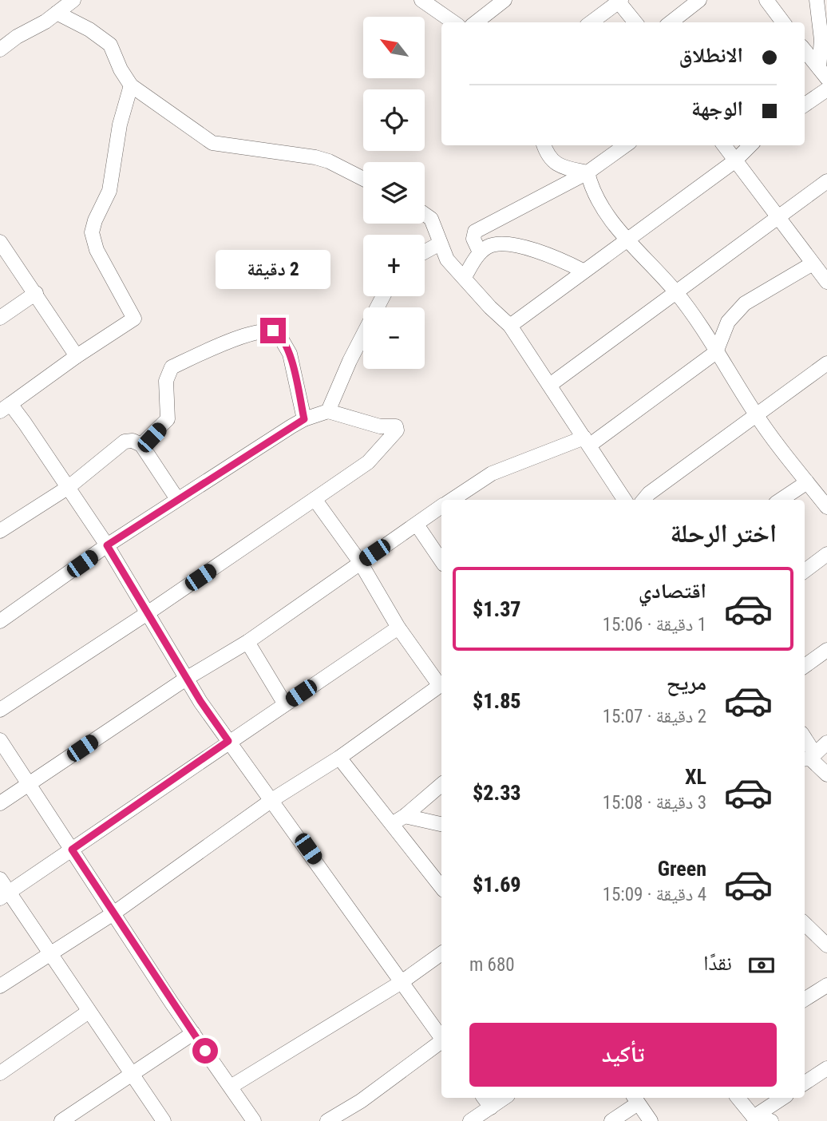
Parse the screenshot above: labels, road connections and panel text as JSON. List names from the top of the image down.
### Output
{
  "north": "top left",
  "page": {
    "map_buttons": ["+", "−"],
    "banner": ["الانطلاق", "الوجهة"],
    "bubble": "2 دقيقة",
    "heading": "اختر الرحلة",
    "list": [
      {
        "name": "اقتصادي",
        "note": "1 دقيقة · 15:06",
        "value": "$1.37"
      },
      {
        "name": "مريح",
        "note": "2 دقيقة · 15:07",
        "value": "$1.85"
      },
      {
        "name": "XL",
        "note": "3 دقيقة · 15:08",
        "value": "$2.33"
      },
      {
        "name": "Green",
        "note": "4 دقيقة · 15:09",
        "value": "$1.69"
      }
    ],
    "pay": ["نقدًا", "680 m"],
    "buttons": "تأكيد"
  }
}
